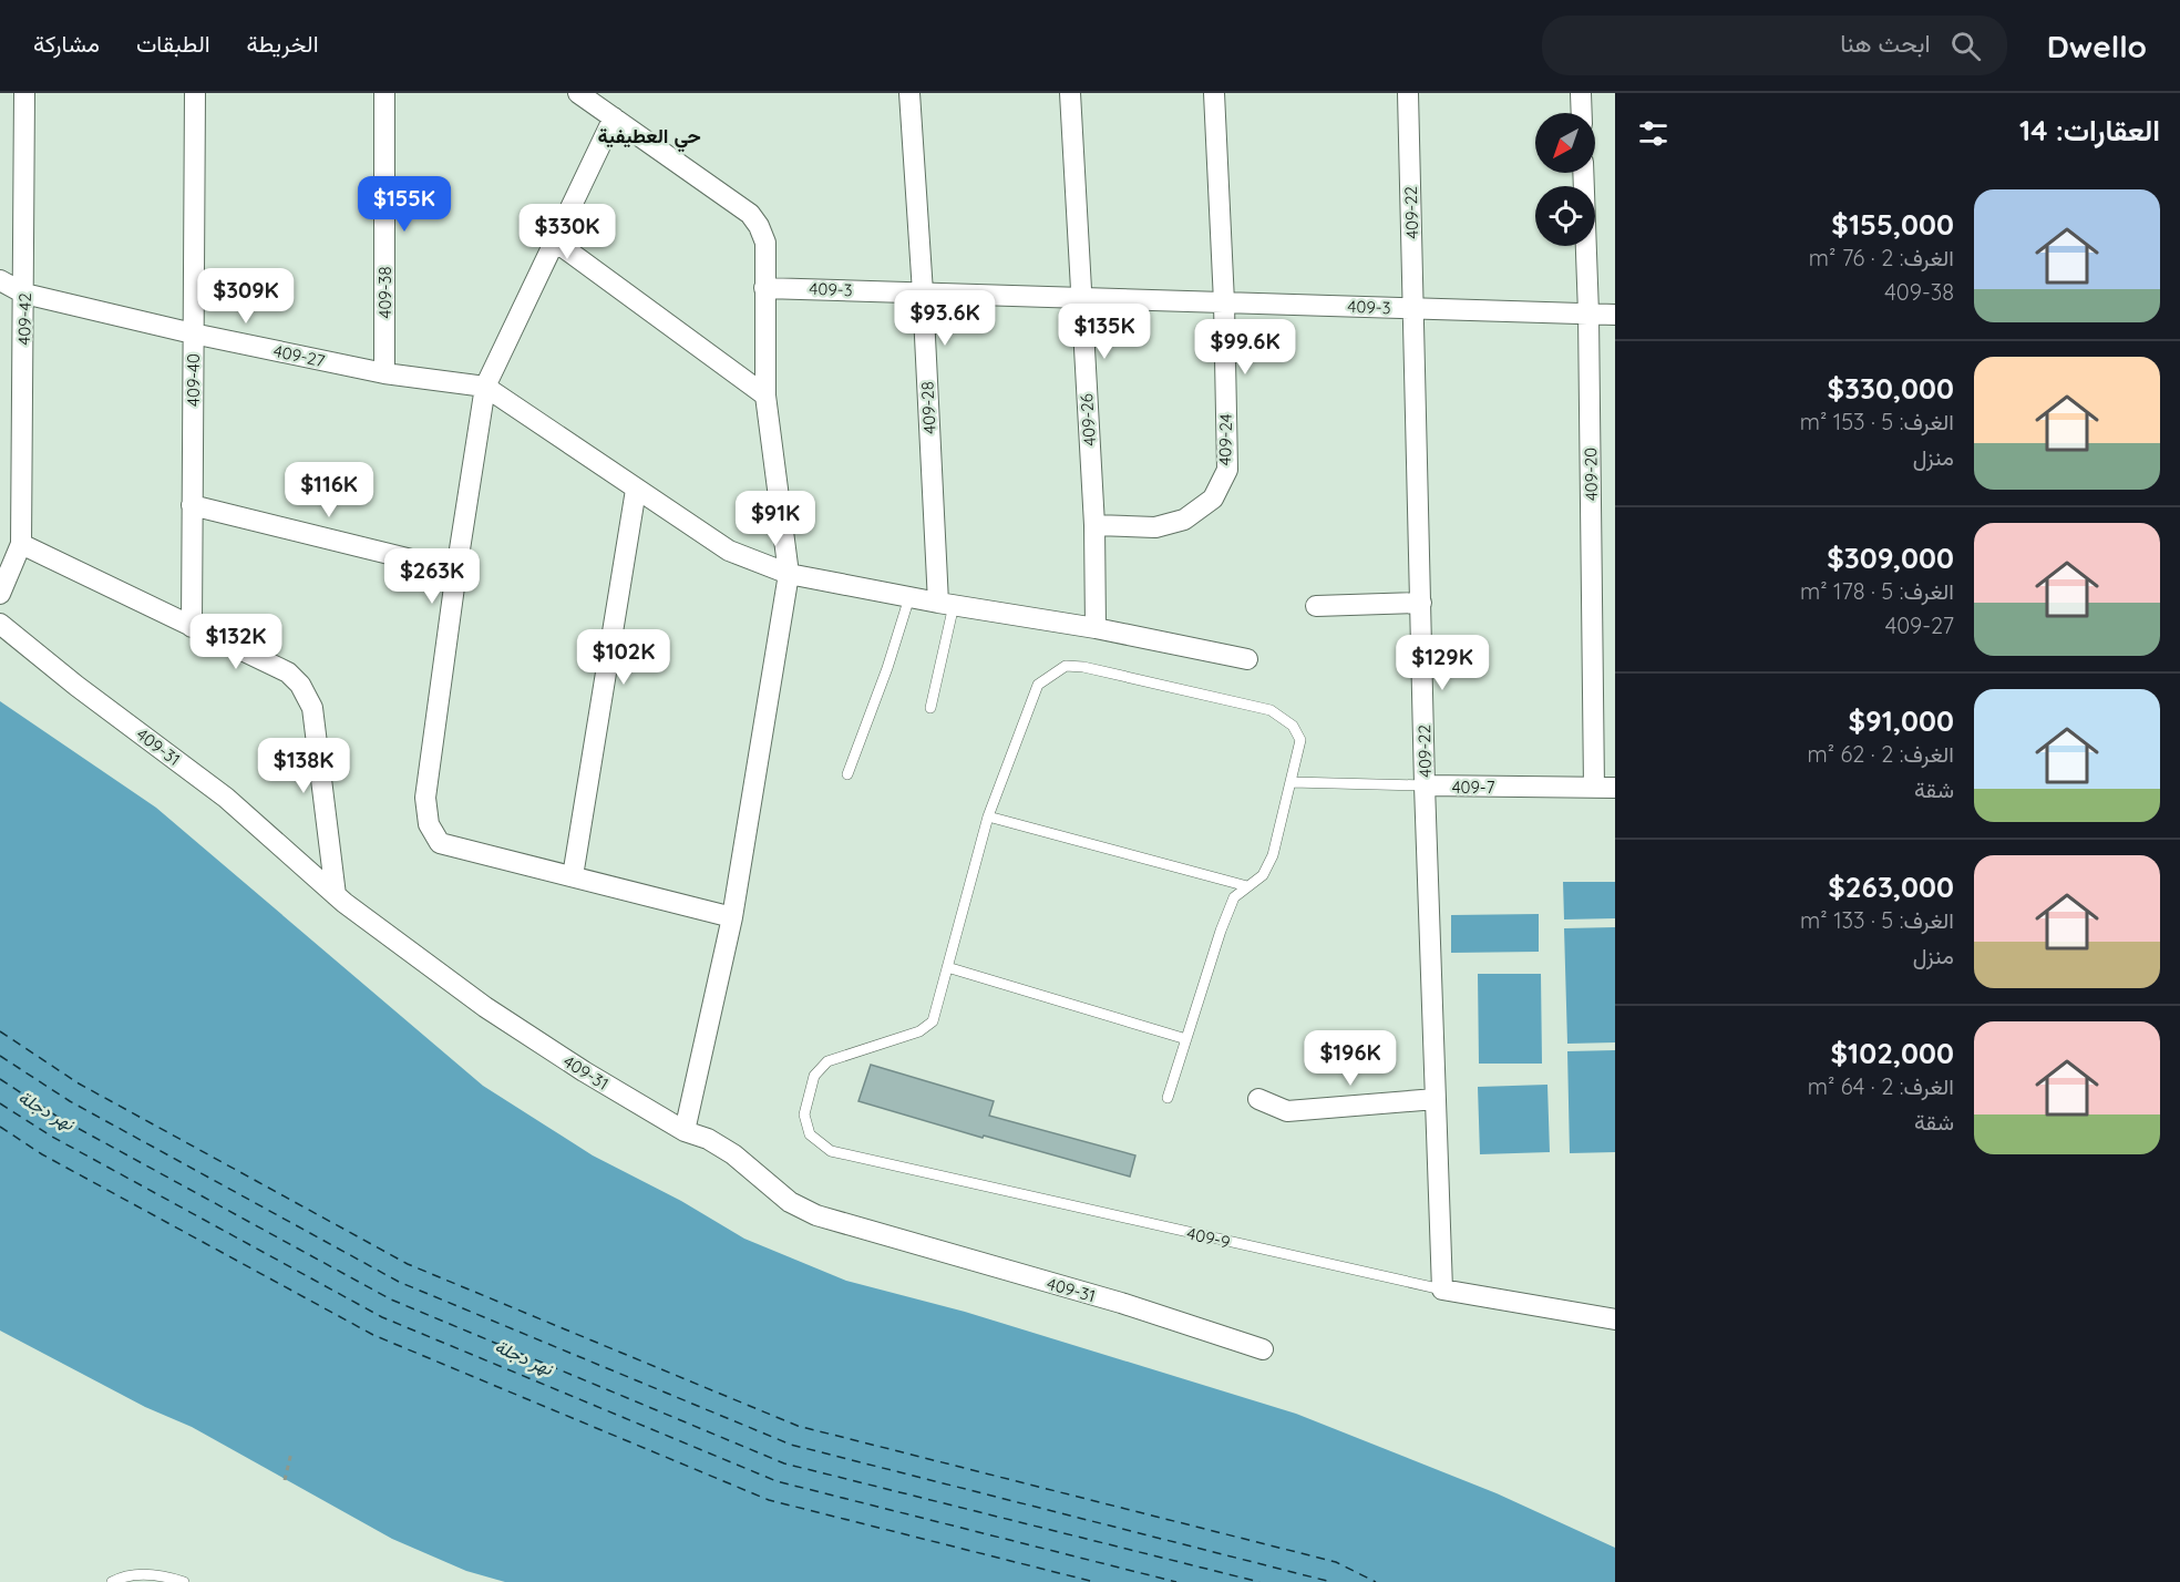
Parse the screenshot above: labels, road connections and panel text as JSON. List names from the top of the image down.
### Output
{
  "streets": {
    "street": [
      "409-22",
      "409-3",
      "409-38",
      "409-42",
      "409-27",
      "409-40",
      "409-28",
      "409-26",
      "409-24",
      "409-20",
      "409-31",
      "409-7",
      "409-9"
    ]
  },
  "crossings": [
    ["409-22", "409-3"],
    ["409-22", "409-7"],
    ["409-22", "409-9"],
    ["409-3", "409-28"],
    ["409-3", "409-26"],
    ["409-3", "409-24"],
    ["409-3", "409-20"],
    ["409-38", "409-27"],
    ["409-42", "409-27"],
    ["409-27", "409-40"],
    ["409-26", "409-24"],
    ["409-20", "409-7"]
  ],
  "districts": ["حي العطيفية"],
  "water": ["نهر دجلة"],
  "north": "bottom left",
  "page": {
    "header": "Dwello",
    "search": "ابحث هنا",
    "nav": ["الخريطة", "الطبقات", "مشاركة"],
    "heading": "العقارات: 14",
    "list": [
      {
        "name": "$155,000",
        "note": "الغرف: 2 · 76 m² · 409-38"
      },
      {
        "name": "$330,000",
        "note": "الغرف: 5 · 153 m² · منزل"
      },
      {
        "name": "$309,000",
        "note": "الغرف: 5 · 178 m² · 409-27"
      },
      {
        "name": "$91,000",
        "note": "الغرف: 2 · 62 m² · شقة"
      },
      {
        "name": "$263,000",
        "note": "الغرف: 5 · 133 m² · منزل"
      },
      {
        "name": "$102,000",
        "note": "الغرف: 2 · 64 m² · شقة"
      }
    ],
    "price": [
      "$155K",
      "$330K",
      "$309K",
      "$93.6K",
      "$135K",
      "$99.6K",
      "$116K",
      "$91K",
      "$263K",
      "$132K",
      "$102K",
      "$129K",
      "$138K",
      "$196K"
    ]
  }
}
